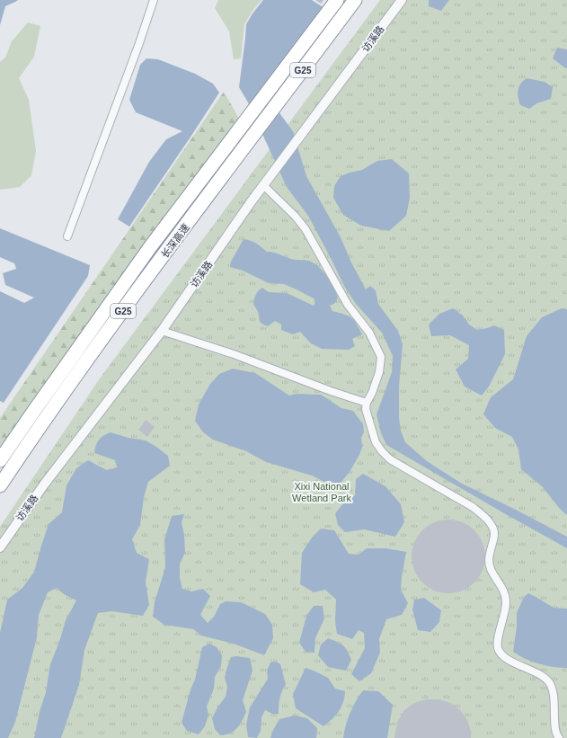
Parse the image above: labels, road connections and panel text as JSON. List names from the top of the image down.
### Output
{
  "streets": {
    "highway": ["G25", "长深高速"],
    "street": ["访溪路"]
  },
  "parks": ["Xixi National Wetland Park"]
}
